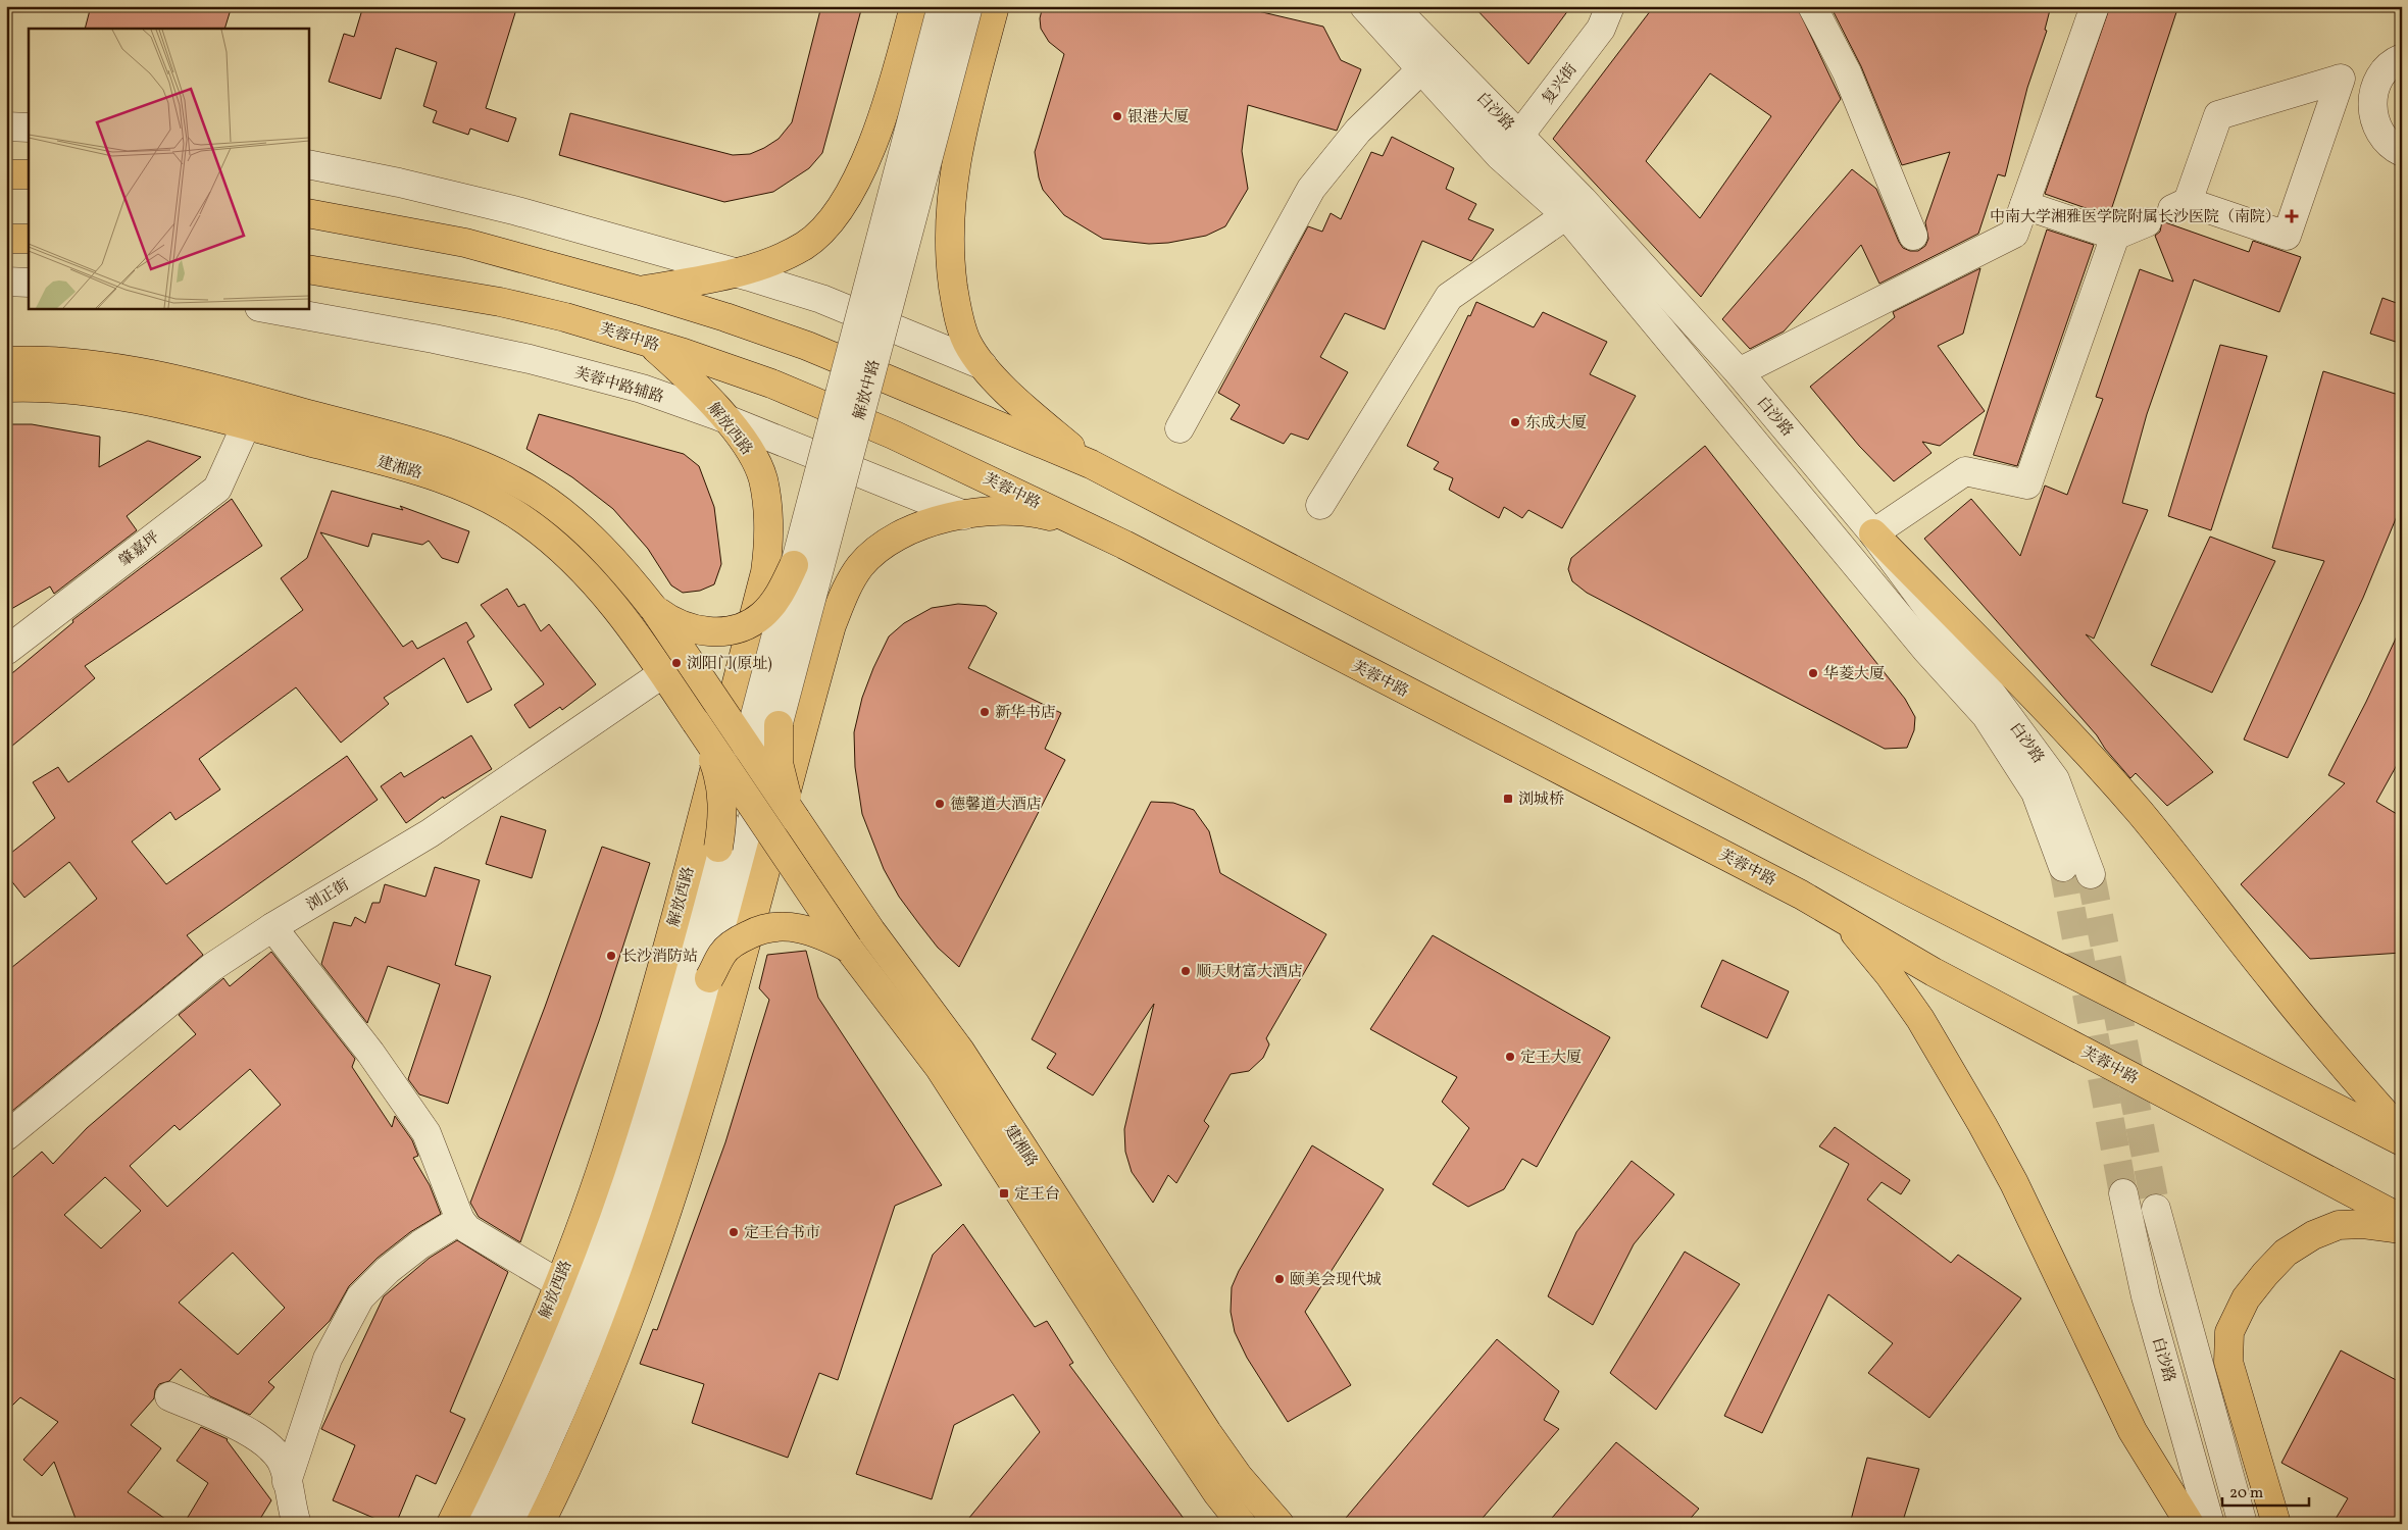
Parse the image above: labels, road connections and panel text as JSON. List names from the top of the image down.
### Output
{
  "streets": {
    "main road": ["芙蓉中路", "解放西路", "建湘路"],
    "street": [
      "复兴街",
      "白沙路",
      "芙蓉中路辅路",
      "解放中路",
      "肇嘉坪",
      "浏正街"
    ]
  },
  "crossings": [
    ["复兴街", "白沙路"],
    ["芙蓉中路", "解放西路"],
    ["芙蓉中路辅路", "解放西路"],
    ["解放中路", "解放西路"],
    ["解放中路", "建湘路"],
    ["解放西路", "建湘路"],
    ["建湘路", "肇嘉坪"],
    ["建湘路", "浏正街"]
  ],
  "places": {
    "other": [
      "银港大厦",
      "东成大厦",
      "浏阳门(原址)",
      "华菱大厦",
      "新华书店",
      "德馨道大酒店",
      "长沙消防站",
      "顺天财富大酒店",
      "定王大厦",
      "定王台书市",
      "颐美会现代城"
    ],
    "health": ["中南大学湘雅医学院附属长沙医院（南院）"],
    "transit": ["浏城桥", "定王台"]
  },
  "scale_bar": "20 m"
}
